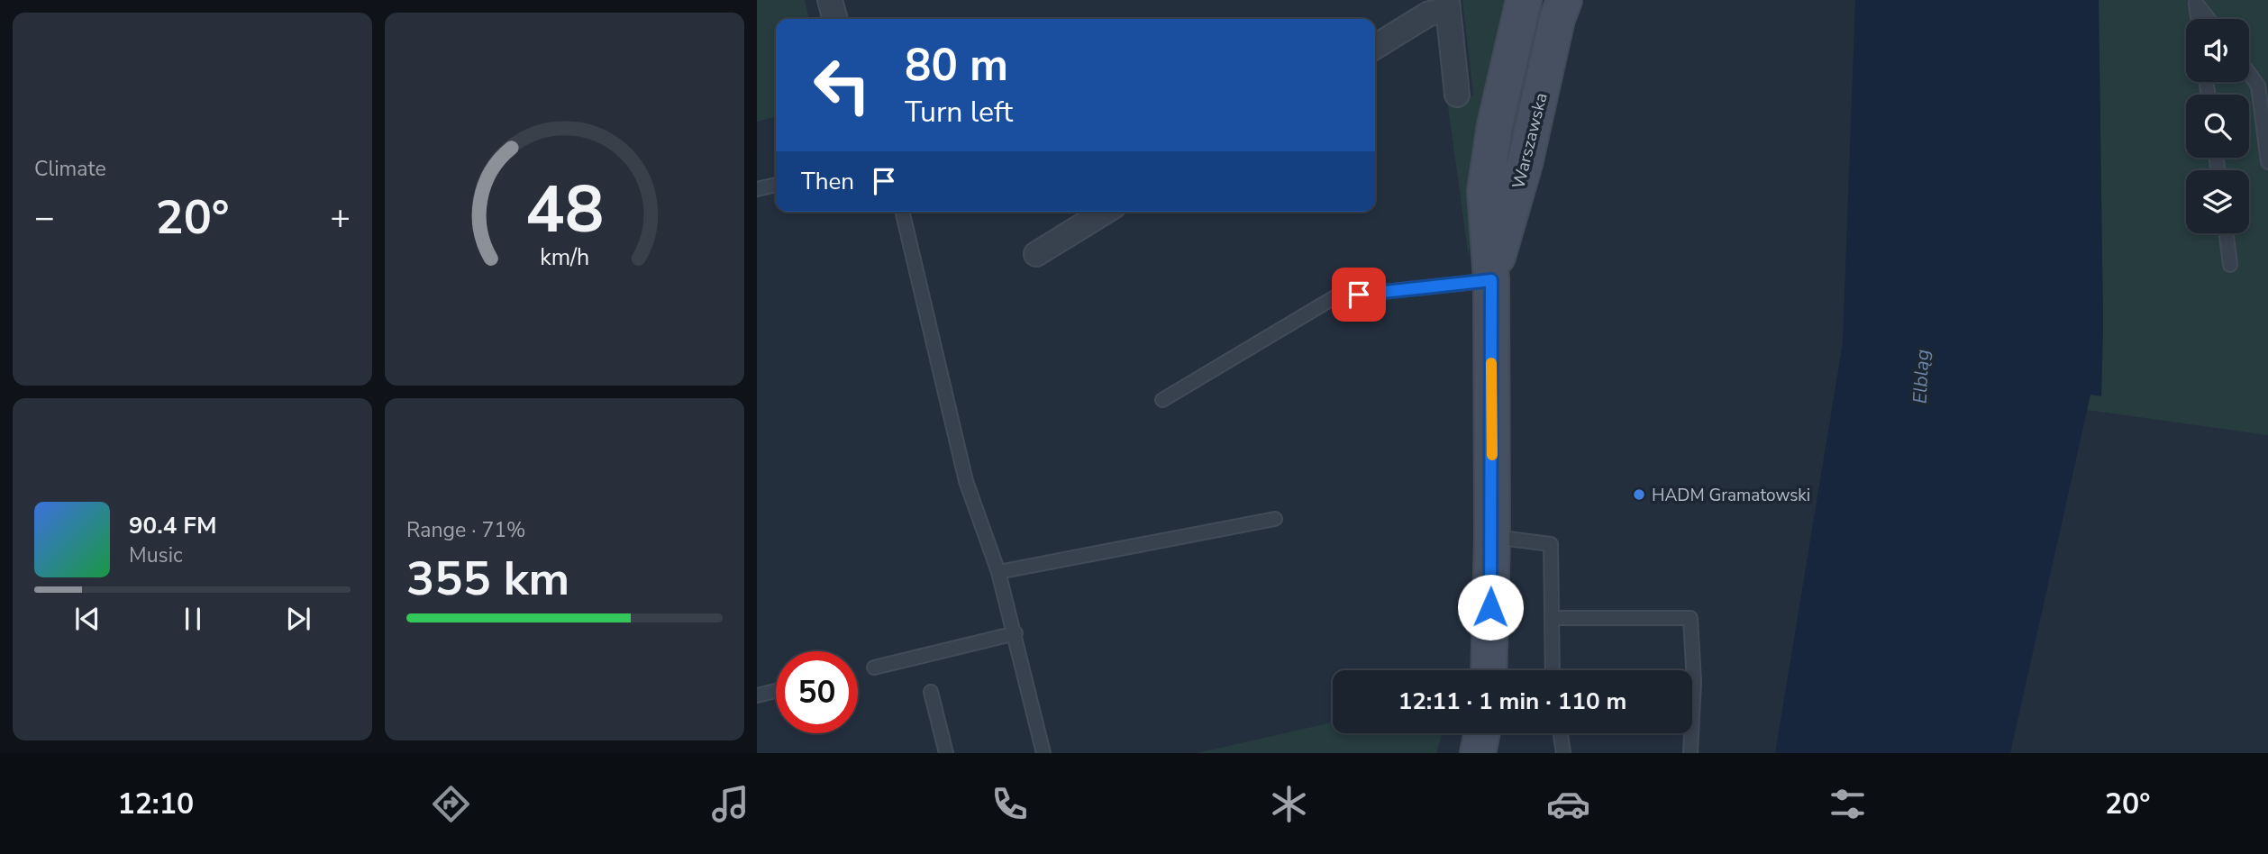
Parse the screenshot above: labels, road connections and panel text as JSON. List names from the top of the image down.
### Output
{
  "streets": {
    "main road": ["Warszawska"]
  },
  "water": ["Elbląg"],
  "places": ["HADM Gramatowski"],
  "page": {
    "tile": [
      "Climate",
      ["Range · 71%", "355 km"]
    ],
    "turn": ["80 m", "Turn left"],
    "then": "Then",
    "heat": ["−", "20°", "+"],
    "song": ["90.4 FM", "Music"],
    "limit": "50",
    "trip": "12:11 · 1 min · 110 m",
    "tabs": ["12:10", "20°"],
    "gauge": ["48", "km/h"]
  }
}
